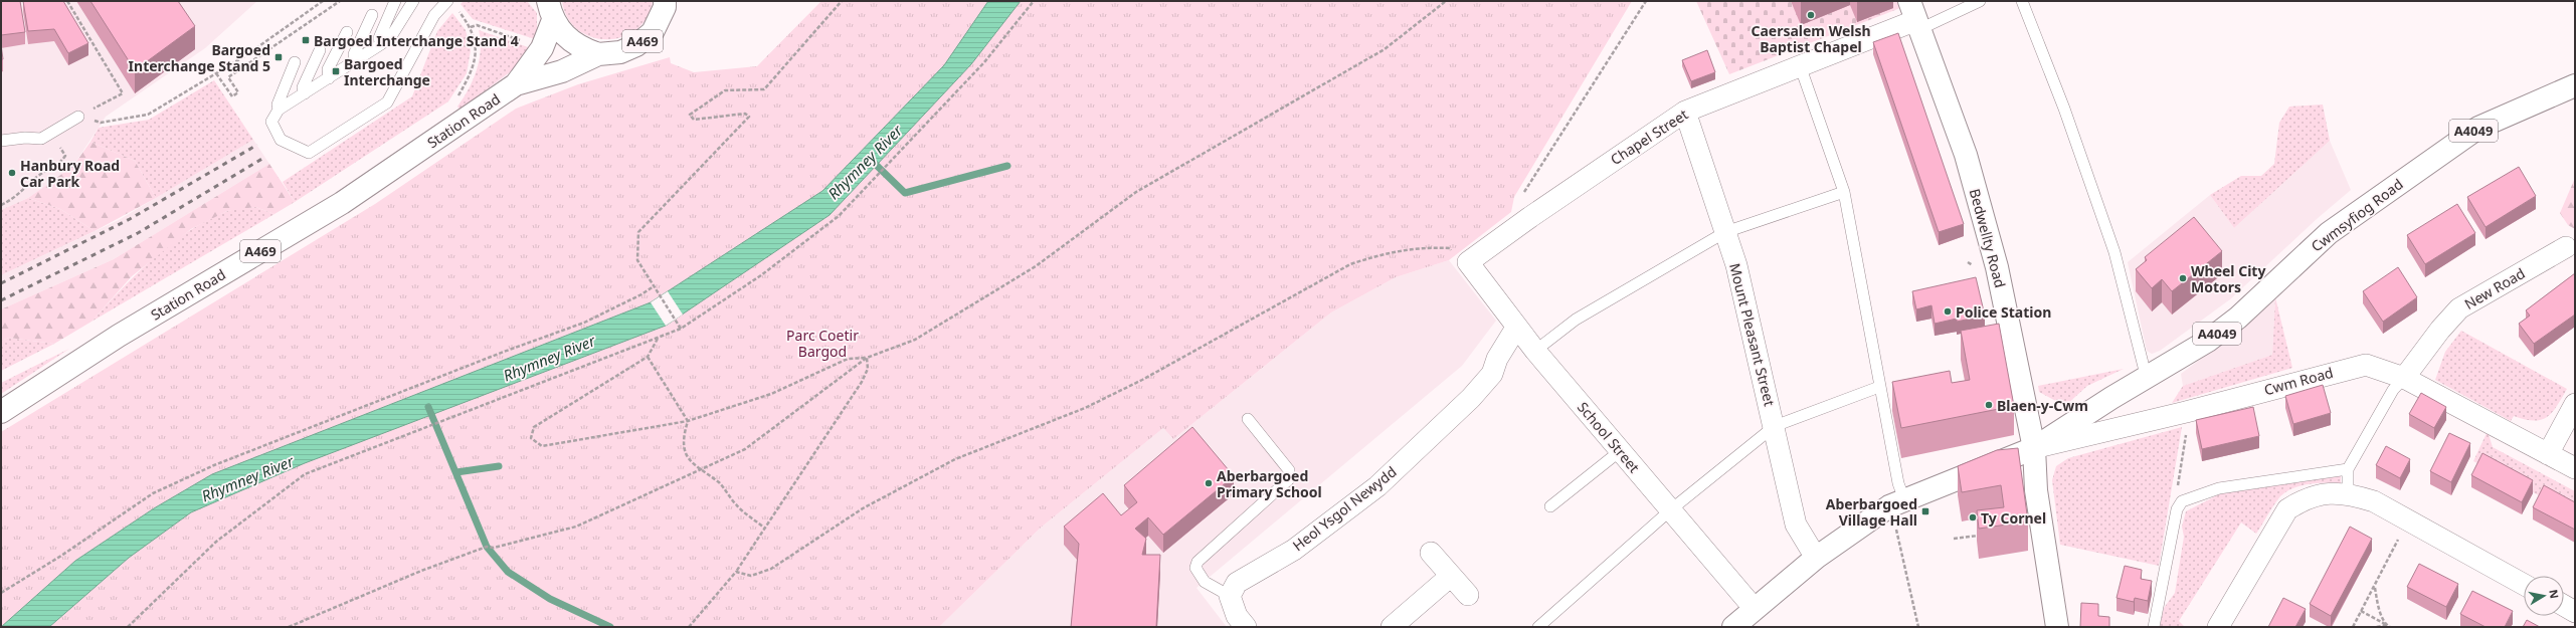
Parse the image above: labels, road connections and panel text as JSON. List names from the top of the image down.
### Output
{
  "streets": {
    "main road": [
      "A469",
      "Station Road",
      "A4049",
      "Cwmsyfiog Road",
      "Bedwellty Road"
    ],
    "street": [
      "Chapel Street",
      "New Road",
      "Mount Pleasant Street",
      "Cwm Road",
      "School Street",
      "Heol Ysgol Newydd"
    ]
  },
  "crossings": [
    ["A4049", "Cwmsyfiog Road"],
    ["A4049", "Bedwellty Road"],
    ["A4049", "Mount Pleasant Street"],
    ["A4049", "Cwm Road"],
    ["A4049", "School Street"],
    ["Chapel Street", "Bedwellty Road"],
    ["Chapel Street", "Mount Pleasant Street"],
    ["Chapel Street", "School Street"],
    ["Cwmsyfiog Road", "Bedwellty Road"],
    ["Cwmsyfiog Road", "Cwm Road"],
    ["Bedwellty Road", "Cwm Road"],
    ["New Road", "Cwm Road"],
    ["School Street", "Heol Ysgol Newydd"]
  ],
  "water": ["Rhymney River"],
  "parks": ["Parc Coetir Bargod"],
  "places": {
    "other": [
      "Caersalem Welsh Baptist Chapel",
      "Hanbury Road Car Park",
      "Wheel City Motors",
      "Police Station",
      "Blaen-y-Cwm",
      "Aberbargoed Primary School",
      "Ty Cornel"
    ],
    "transit": [
      "Bargoed Interchange Stand 4",
      "Bargoed Interchange Stand 5",
      "Bargoed Interchange",
      "Aberbargoed Village Hall"
    ]
  },
  "north": "right"
}
